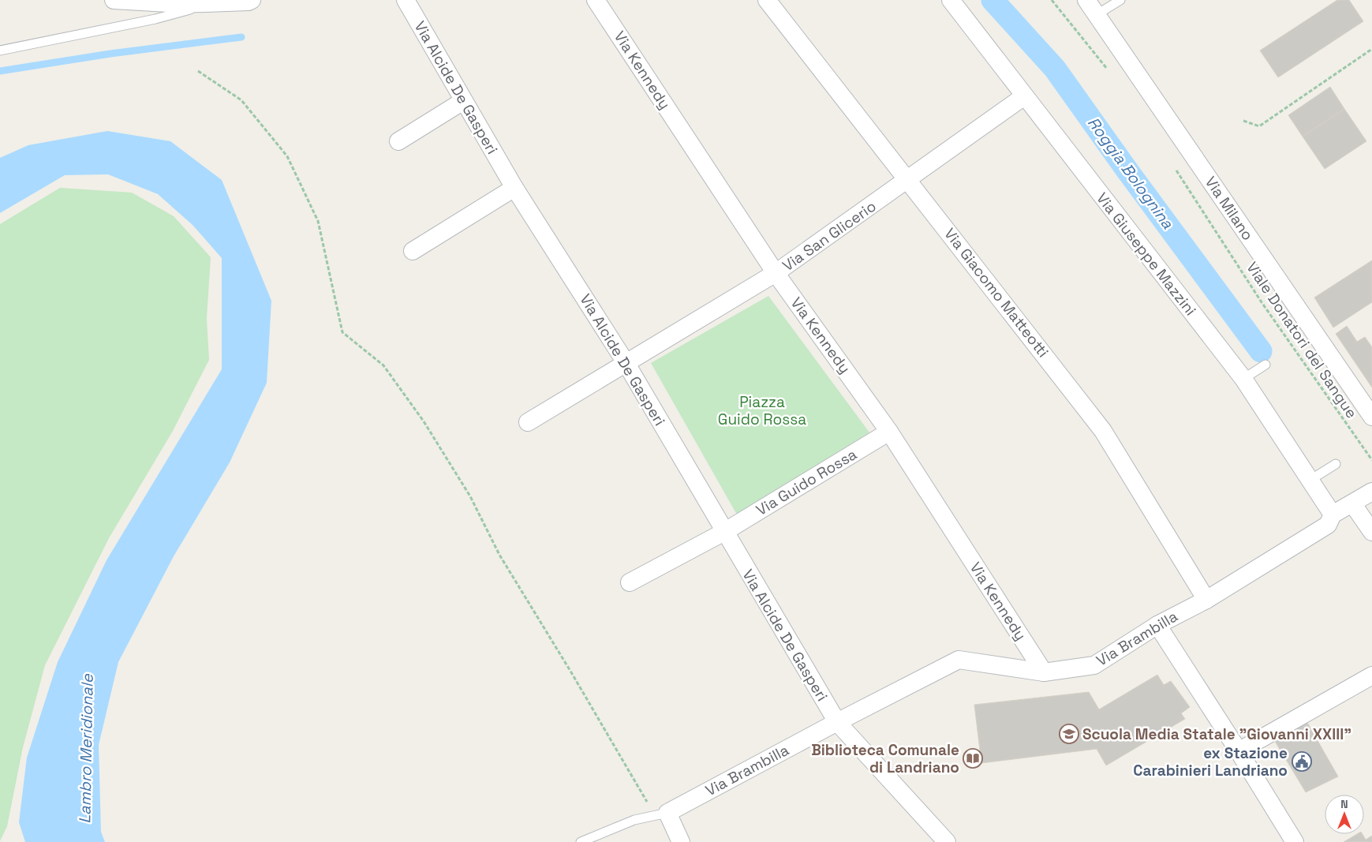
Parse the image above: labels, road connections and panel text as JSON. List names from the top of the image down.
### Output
{
  "streets": {
    "street": [
      "Via Kennedy",
      "Via Alcide De Gasperi",
      "Via Milano",
      "Via San Glicerio",
      "Via Giuseppe Mazzini",
      "Via Giacomo Matteotti",
      "Via Guido Rossa",
      "Via Brambilla"
    ],
    "path": ["Viale Donatori del Sangue"]
  },
  "crossings": [
    ["Via Kennedy", "Via San Glicerio"],
    ["Via Kennedy", "Via Guido Rossa"],
    ["Via Kennedy", "Via Brambilla"],
    ["Via Alcide De Gasperi", "Via San Glicerio"],
    ["Via Alcide De Gasperi", "Via Guido Rossa"],
    ["Via Alcide De Gasperi", "Via Brambilla"],
    ["Via San Glicerio", "Via Giuseppe Mazzini"],
    ["Via San Glicerio", "Via Giacomo Matteotti"],
    ["Via Giuseppe Mazzini", "Via Brambilla"],
    ["Via Giacomo Matteotti", "Via Brambilla"]
  ],
  "water": ["Roggia Bolognina", "Lambro Meridionale"],
  "parks": ["Piazza Guido Rossa"],
  "places": {
    "school or university": ["Scuola Media Statale \"Giovanni XXIII\""],
    "library": ["Biblioteca Comunale di Landriano"],
    "public building": ["ex Stazione Carabinieri Landriano"]
  },
  "north": "top"
}
